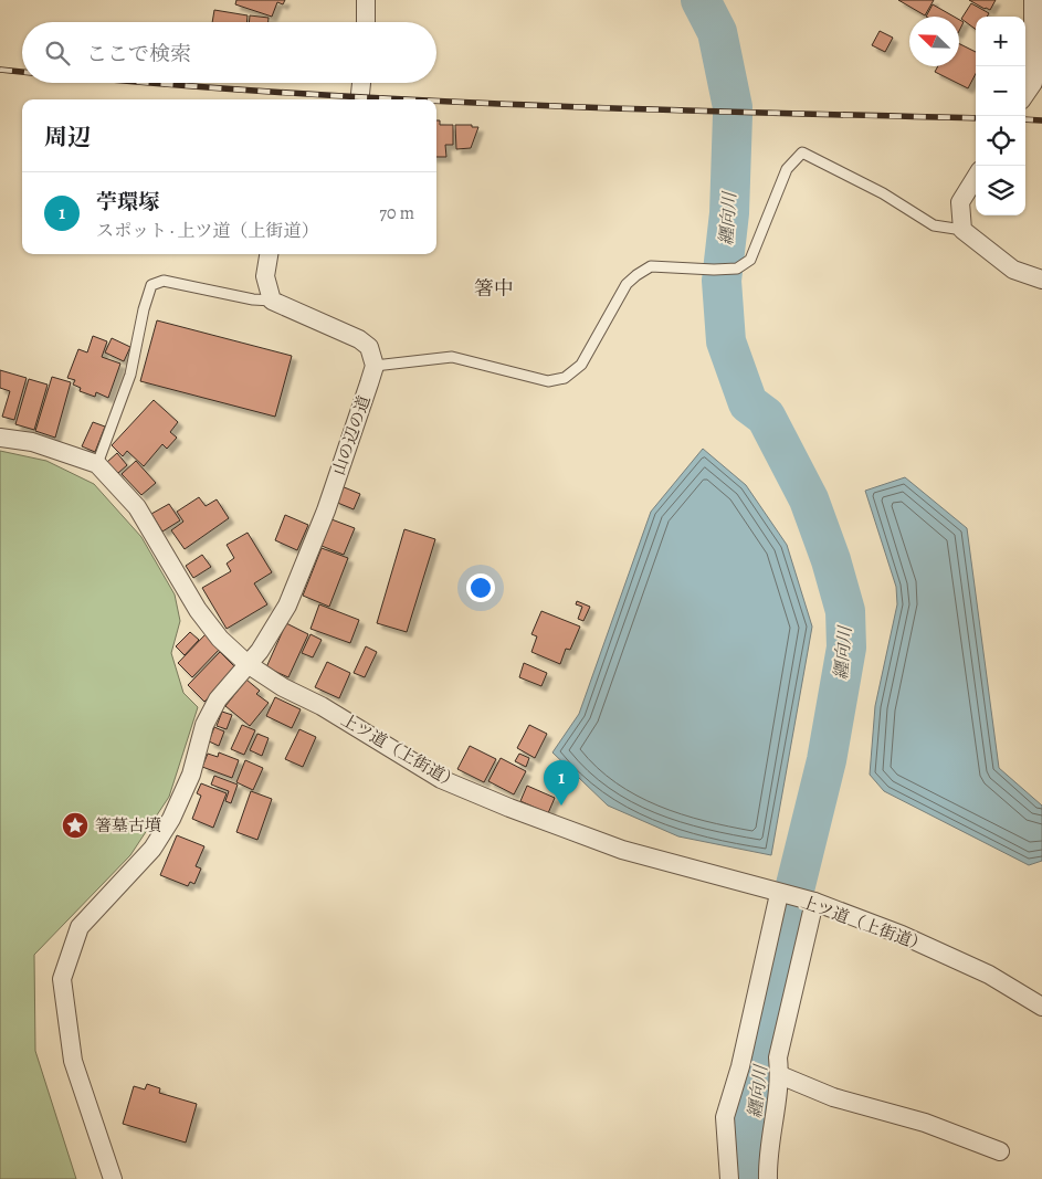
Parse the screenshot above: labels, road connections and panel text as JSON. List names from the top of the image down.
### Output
{
  "streets": {
    "street": ["山の辺の道", "上ツ道（上街道）"]
  },
  "crossings": [
    ["山の辺の道", "上ツ道（上街道）"]
  ],
  "districts": ["箸中"],
  "water": ["纒向川"],
  "places": {
    "place": ["箸墓古墳"]
  },
  "north": "top left",
  "page": {
    "map_buttons": ["+", "−"],
    "search": "ここで検索",
    "heading": "周辺",
    "list": [
      {
        "mark": "1",
        "name": "苧環塚",
        "note": "スポット · 上ツ道（上街道）",
        "value": "70 m"
      }
    ],
    "pins": "1"
  }
}
